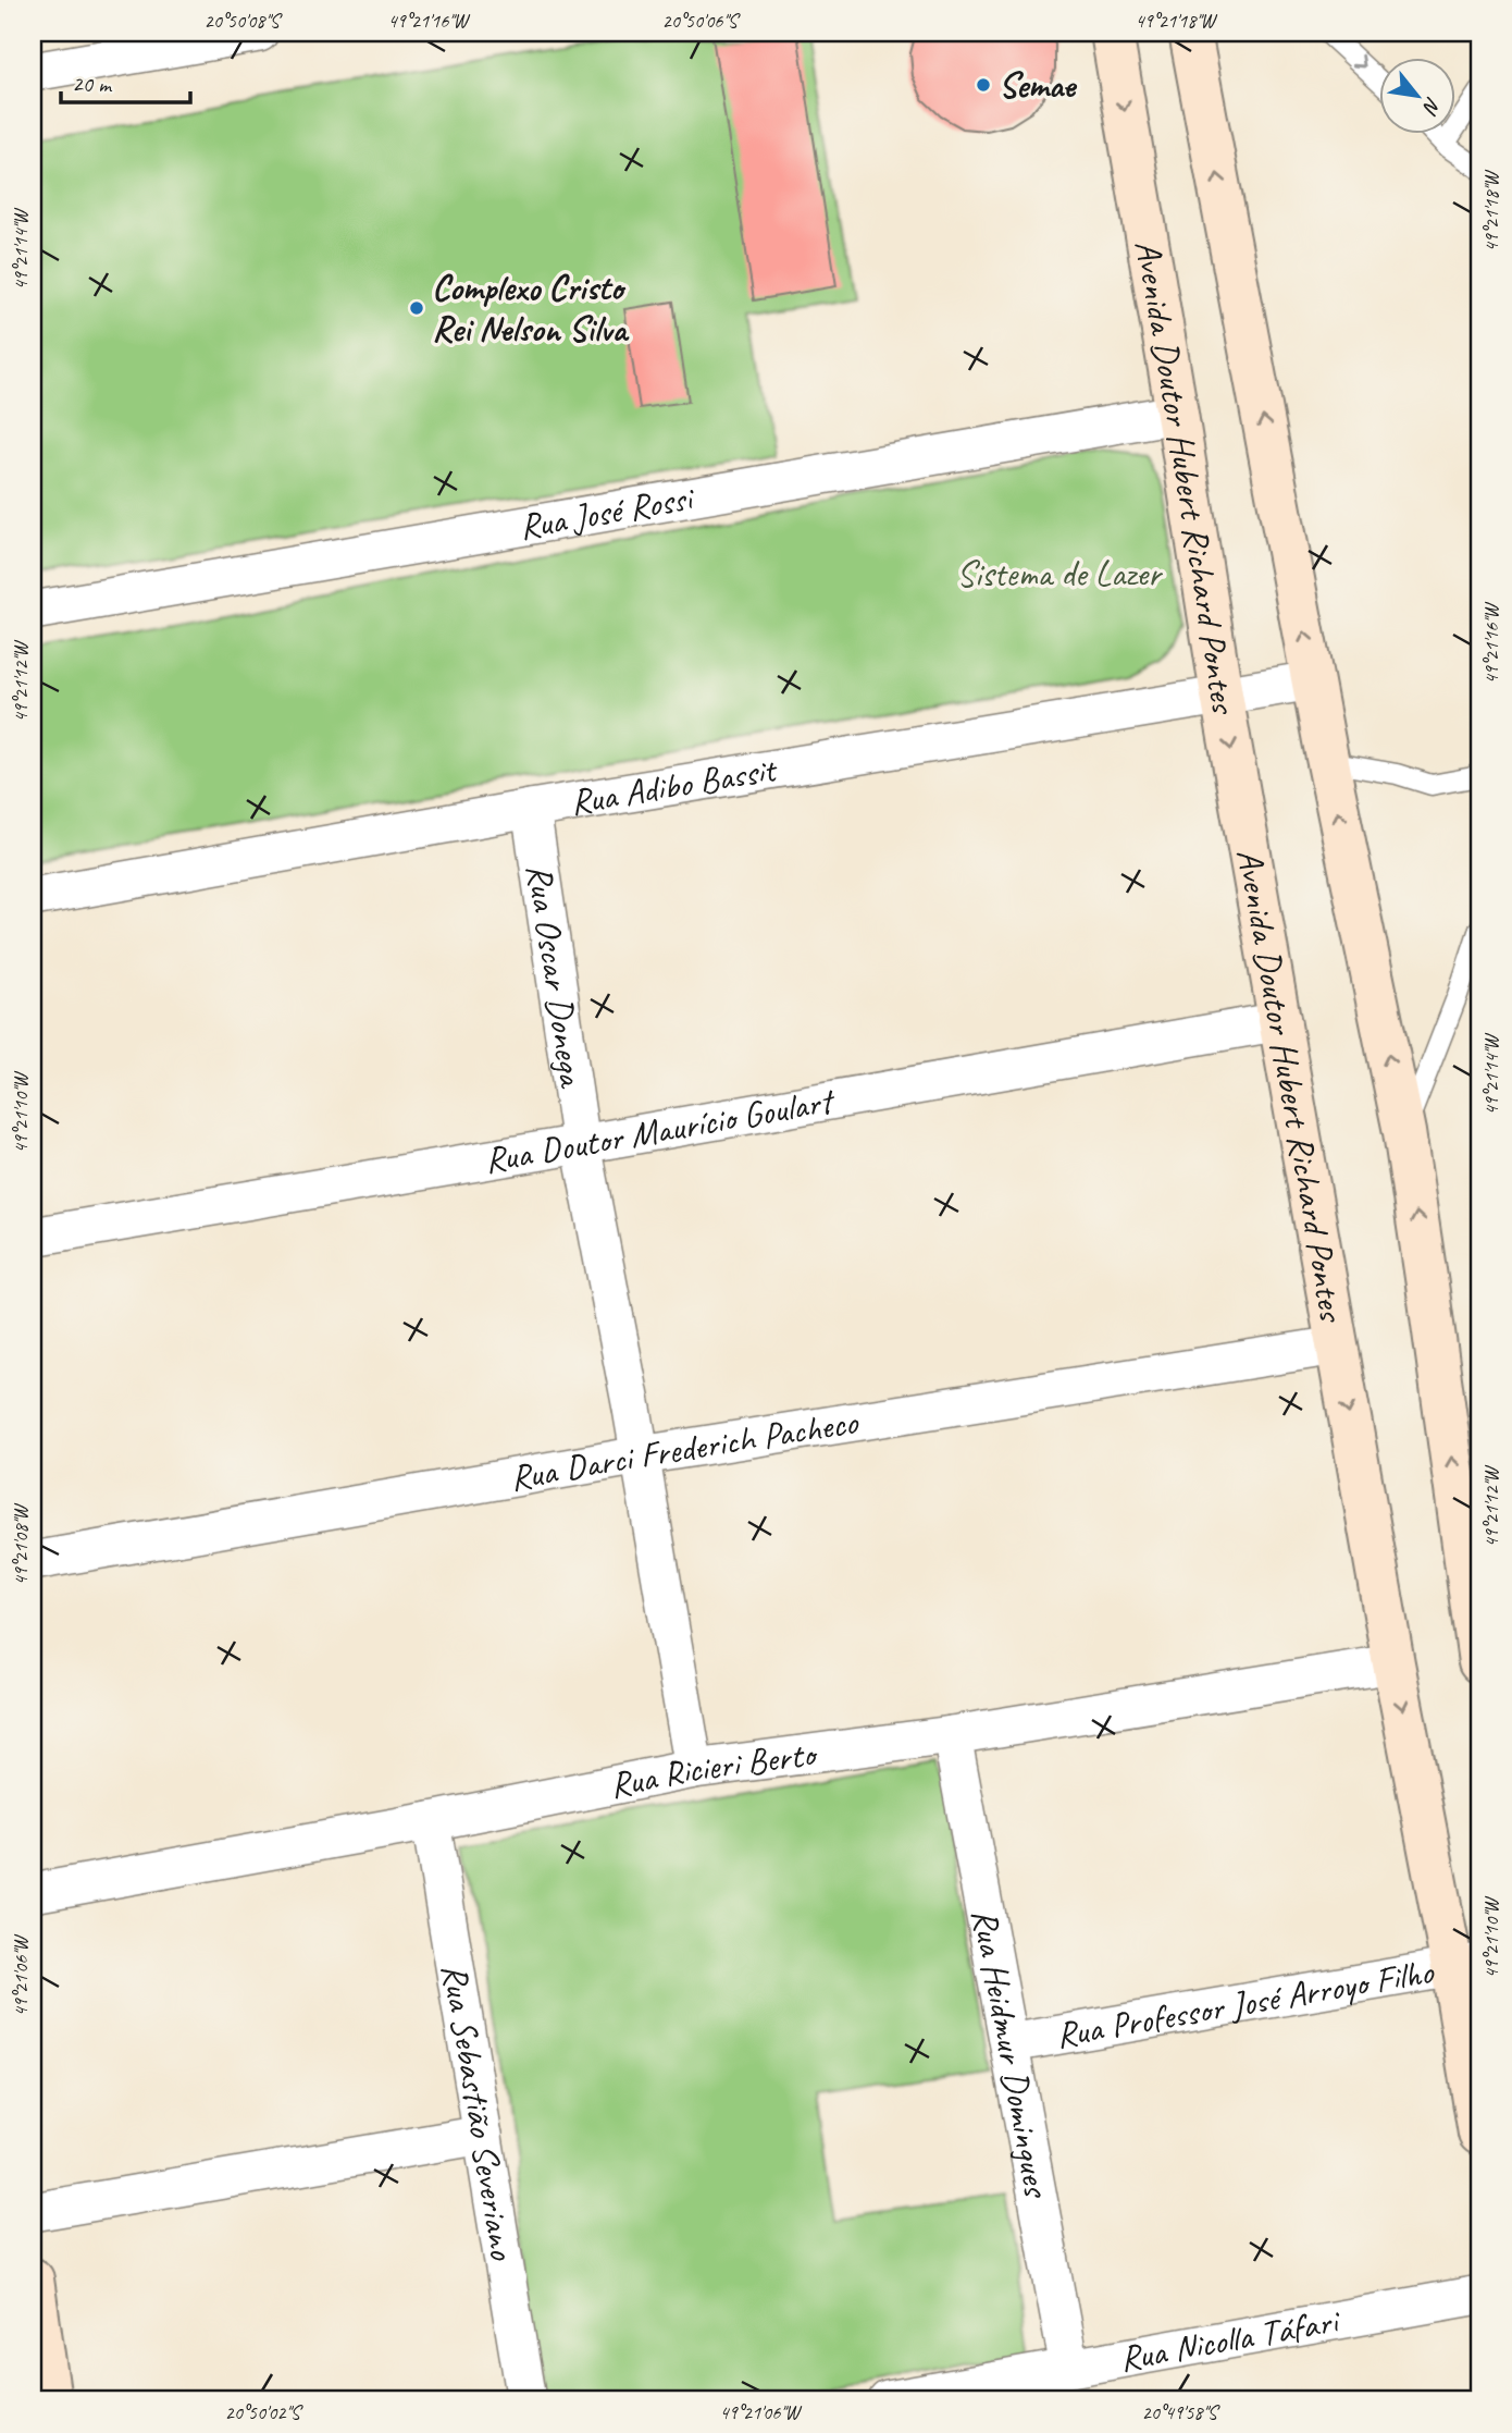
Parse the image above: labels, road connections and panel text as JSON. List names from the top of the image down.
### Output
{
  "streets": {
    "main road": ["Avenida Doutor Hubert Richard Pontes"],
    "street": [
      "Rua José Rossi",
      "Rua Adibo Bassit",
      "Rua Oscar Donega",
      "Rua Doutor Maurício Goulart",
      "Rua Darci Frederich Pacheco",
      "Rua Ricieri Berto",
      "Rua Professor José Arroyo Filho",
      "Rua Heidmur Domingues",
      "Rua Sebastião Severiano",
      "Rua Nicolla Táfari"
    ]
  },
  "crossings": [
    ["Avenida Doutor Hubert Richard Pontes", "Rua José Rossi"],
    ["Avenida Doutor Hubert Richard Pontes", "Rua Adibo Bassit"],
    ["Avenida Doutor Hubert Richard Pontes", "Rua Doutor Maurício Goulart"],
    ["Avenida Doutor Hubert Richard Pontes", "Rua Darci Frederich Pacheco"],
    ["Avenida Doutor Hubert Richard Pontes", "Rua Ricieri Berto"],
    ["Avenida Doutor Hubert Richard Pontes", "Rua Professor José Arroyo Filho"],
    ["Rua Adibo Bassit", "Rua Oscar Donega"],
    ["Rua Oscar Donega", "Rua Doutor Maurício Goulart"],
    ["Rua Oscar Donega", "Rua Darci Frederich Pacheco"],
    ["Rua Oscar Donega", "Rua Ricieri Berto"],
    ["Rua Ricieri Berto", "Rua Heidmur Domingues"],
    ["Rua Ricieri Berto", "Rua Sebastião Severiano"],
    ["Rua Professor José Arroyo Filho", "Rua Heidmur Domingues"],
    ["Rua Heidmur Domingues", "Rua Nicolla Táfari"]
  ],
  "parks": ["Sistema de Lazer"],
  "places": ["Semae", "Complexo Cristo Rei Nelson Silva"],
  "scale_bar": "20 m",
  "north": "bottom right",
  "coordinates": [
    "20°50'08\"S",
    "49°21'16\"W",
    "20°50'06\"S",
    "49°21'18\"W",
    "49°21'14\"W",
    "49°21'12\"W",
    "49°21'10\"W",
    "49°21'08\"W",
    "49°21'06\"W",
    "20°50'02\"S",
    "20°49'58\"S"
  ]
}
